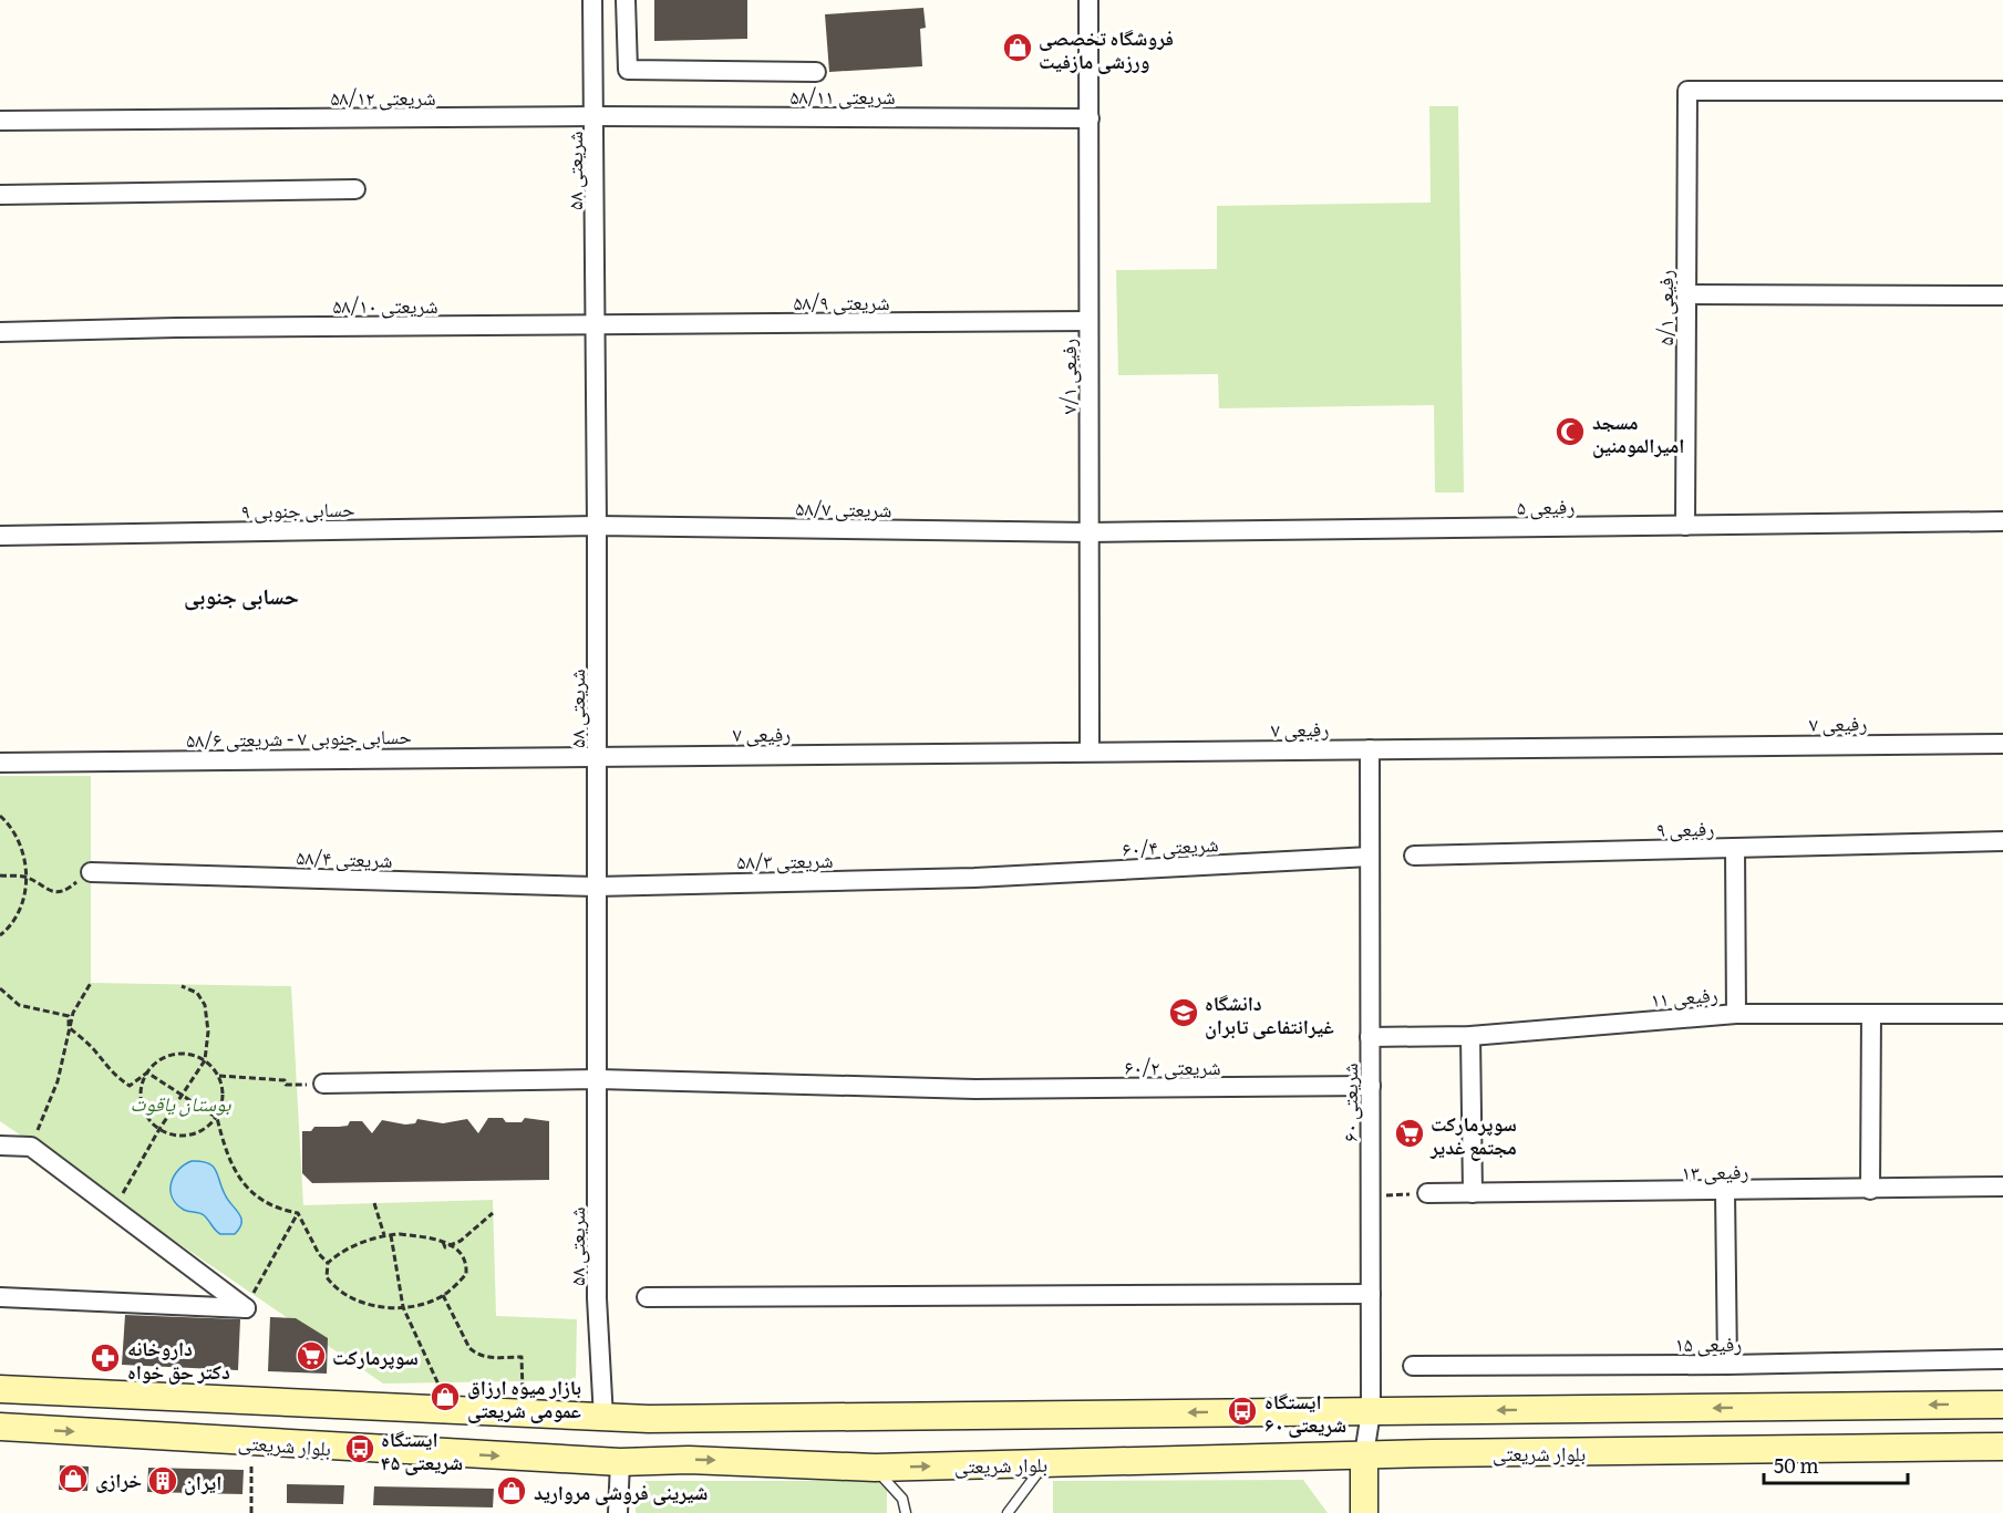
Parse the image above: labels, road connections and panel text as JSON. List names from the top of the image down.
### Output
{
  "streets": {
    "main road": ["بلوار شریعتی"],
    "street": [
      "شریعتی ۵۸/۱۱",
      "شریعتی ۵۸/۱۲",
      "شریعتی ۵۸",
      "شریعتی ۵۸/۹",
      "شریعتی ۵۸/۱۰",
      "رفیعی ۵/۱",
      "رفیعی ۷/۱",
      "رفیعی ۵",
      "شریعتی ۵۸/۷",
      "حسابی جنوبی ۹",
      "رفیعی ۷",
      "حسابی جنوبی ۷ - شریعتی ۵۸/۶",
      "رفیعی ۹",
      "شریعتی ۶۰/۴",
      "شریعتی ۵۸/۴",
      "شریعتی ۵۸/۳",
      "رفیعی ۱۱",
      "شریعتی ۶۰/۲",
      "شریعتی ۶۰",
      "رفیعی ۱۳",
      "رفیعی ۱۵"
    ]
  },
  "crossings": [
    ["شریعتی ۵۸/۱۱", "شریعتی ۵۸/۱۲"],
    ["شریعتی ۵۸/۱۱", "شریعتی ۵۸"],
    ["شریعتی ۵۸/۱۱", "رفیعی ۷/۱"],
    ["شریعتی ۵۸/۱۲", "شریعتی ۵۸"],
    ["شریعتی ۵۸", "شریعتی ۵۸/۹"],
    ["شریعتی ۵۸", "شریعتی ۵۸/۱۰"],
    ["شریعتی ۵۸", "شریعتی ۵۸/۷"],
    ["شریعتی ۵۸", "حسابی جنوبی ۹"],
    ["شریعتی ۵۸", "رفیعی ۷"],
    ["شریعتی ۵۸", "حسابی جنوبی ۷ - شریعتی ۵۸/۶"],
    ["شریعتی ۵۸", "شریعتی ۵۸/۴"],
    ["شریعتی ۵۸", "شریعتی ۵۸/۳"],
    ["شریعتی ۵۸", "شریعتی ۶۰/۲"],
    ["شریعتی ۵۸", "بلوار شریعتی"],
    ["شریعتی ۵۸/۹", "شریعتی ۵۸/۱۰"],
    ["شریعتی ۵۸/۹", "رفیعی ۷/۱"],
    ["رفیعی ۵/۱", "رفیعی ۵"],
    ["رفیعی ۷/۱", "رفیعی ۵"],
    ["رفیعی ۷/۱", "شریعتی ۵۸/۷"],
    ["رفیعی ۷/۱", "رفیعی ۷"],
    ["رفیعی ۵", "شریعتی ۵۸/۷"],
    ["شریعتی ۵۸/۷", "حسابی جنوبی ۹"],
    ["رفیعی ۷", "حسابی جنوبی ۷ - شریعتی ۵۸/۶"],
    ["رفیعی ۷", "شریعتی ۶۰"],
    ["شریعتی ۶۰/۴", "شریعتی ۵۸/۳"],
    ["شریعتی ۶۰/۴", "شریعتی ۶۰"],
    ["شریعتی ۵۸/۴", "شریعتی ۵۸/۳"],
    ["رفیعی ۱۱", "شریعتی ۶۰"],
    ["شریعتی ۶۰/۲", "شریعتی ۶۰"],
    ["شریعتی ۶۰", "بلوار شریعتی"]
  ],
  "districts": ["حسابی جنوبی"],
  "parks": ["بوستان یاقوت"],
  "places": {
    "shop": [
      "فروشگاه تخصصی ورزشی مازفیت",
      "بازار میوه ارزاق عمومی شریعتی",
      "خرازی",
      "شیرینی فروشی مروارید"
    ],
    "mosque": ["مسجد امیرالمومنین"],
    "school or university": ["دانشگاه غیرانتفاعی تابران"],
    "supermarket": ["سوپرمارکت مجتمع غدیر", "سوپرمارکت"],
    "pharmacy": ["داروخانه دکتر حق خواه"],
    "bus stop": ["ایستگاه شریعتی ۶۰", "ایستگاه شریعتی ۴۵"],
    "building": ["ایران"]
  },
  "scale_bar": "50 m"
}
